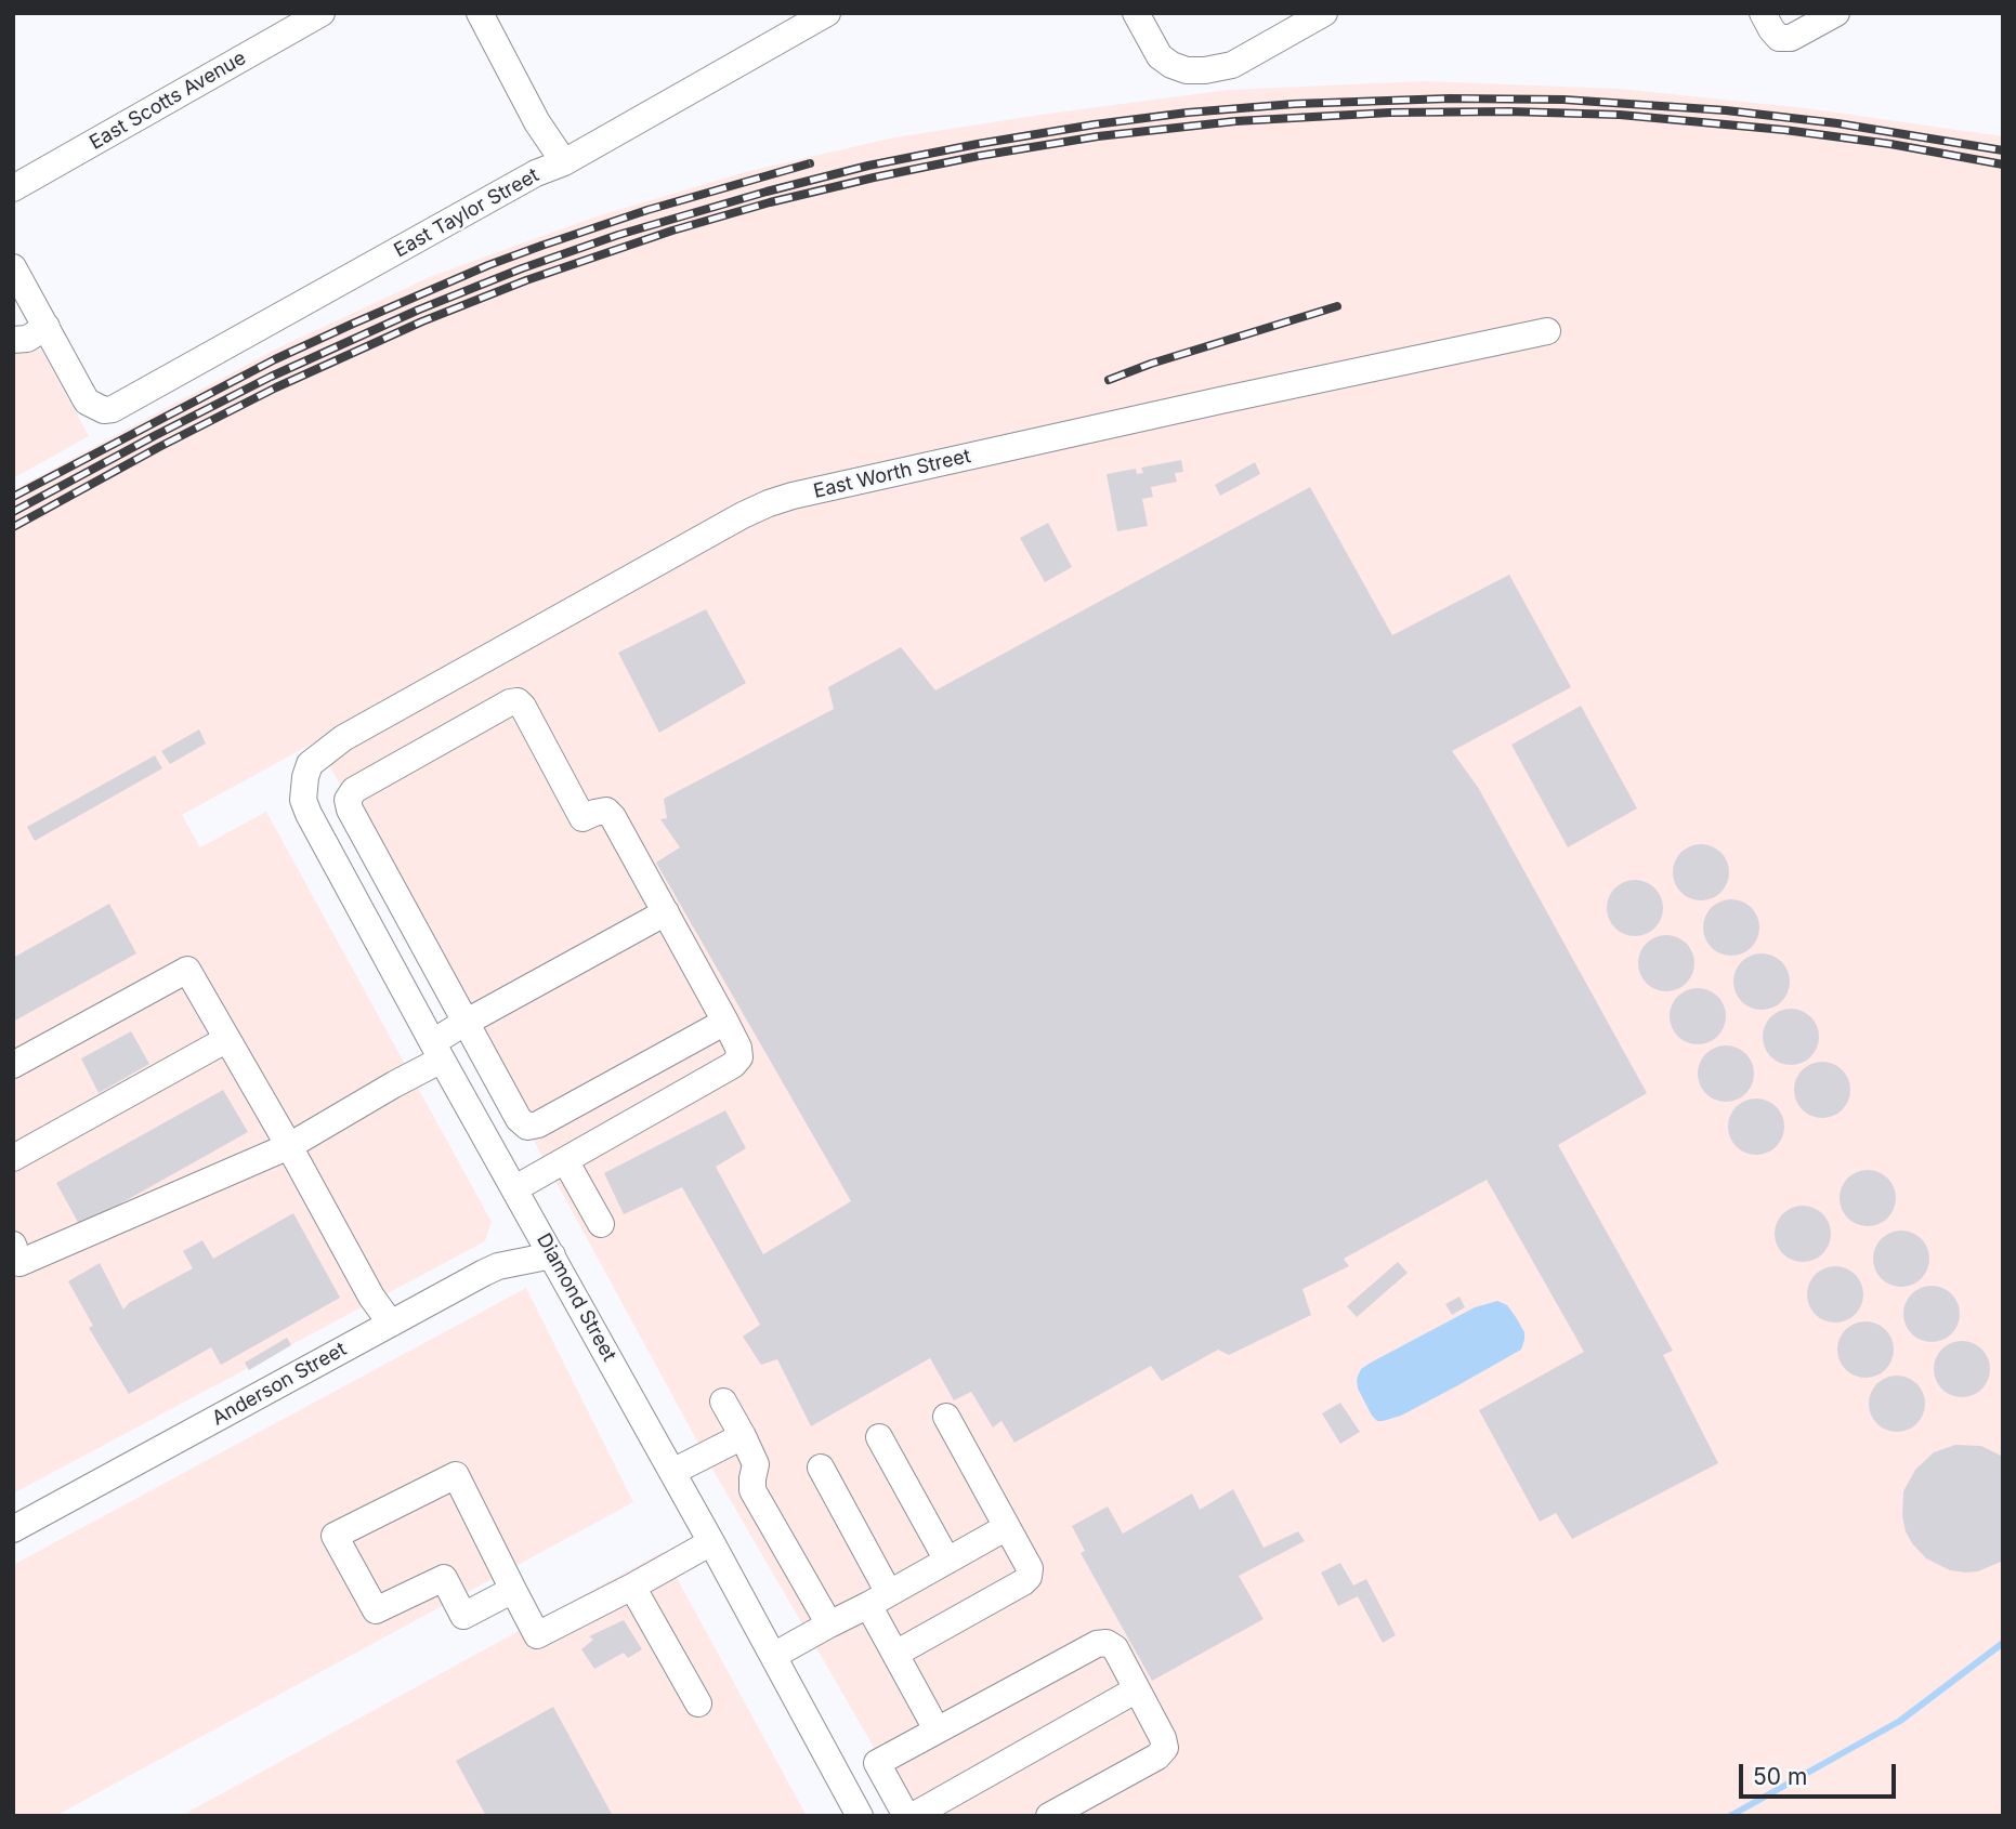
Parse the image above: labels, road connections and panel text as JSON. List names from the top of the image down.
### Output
{
  "streets": {
    "street": [
      "East Scotts Avenue",
      "East Taylor Street",
      "East Worth Street",
      "Diamond Street",
      "Anderson Street"
    ]
  },
  "crossings": [
    ["East Worth Street", "Diamond Street"],
    ["Diamond Street", "Anderson Street"]
  ],
  "scale_bar": "50 m"
}
